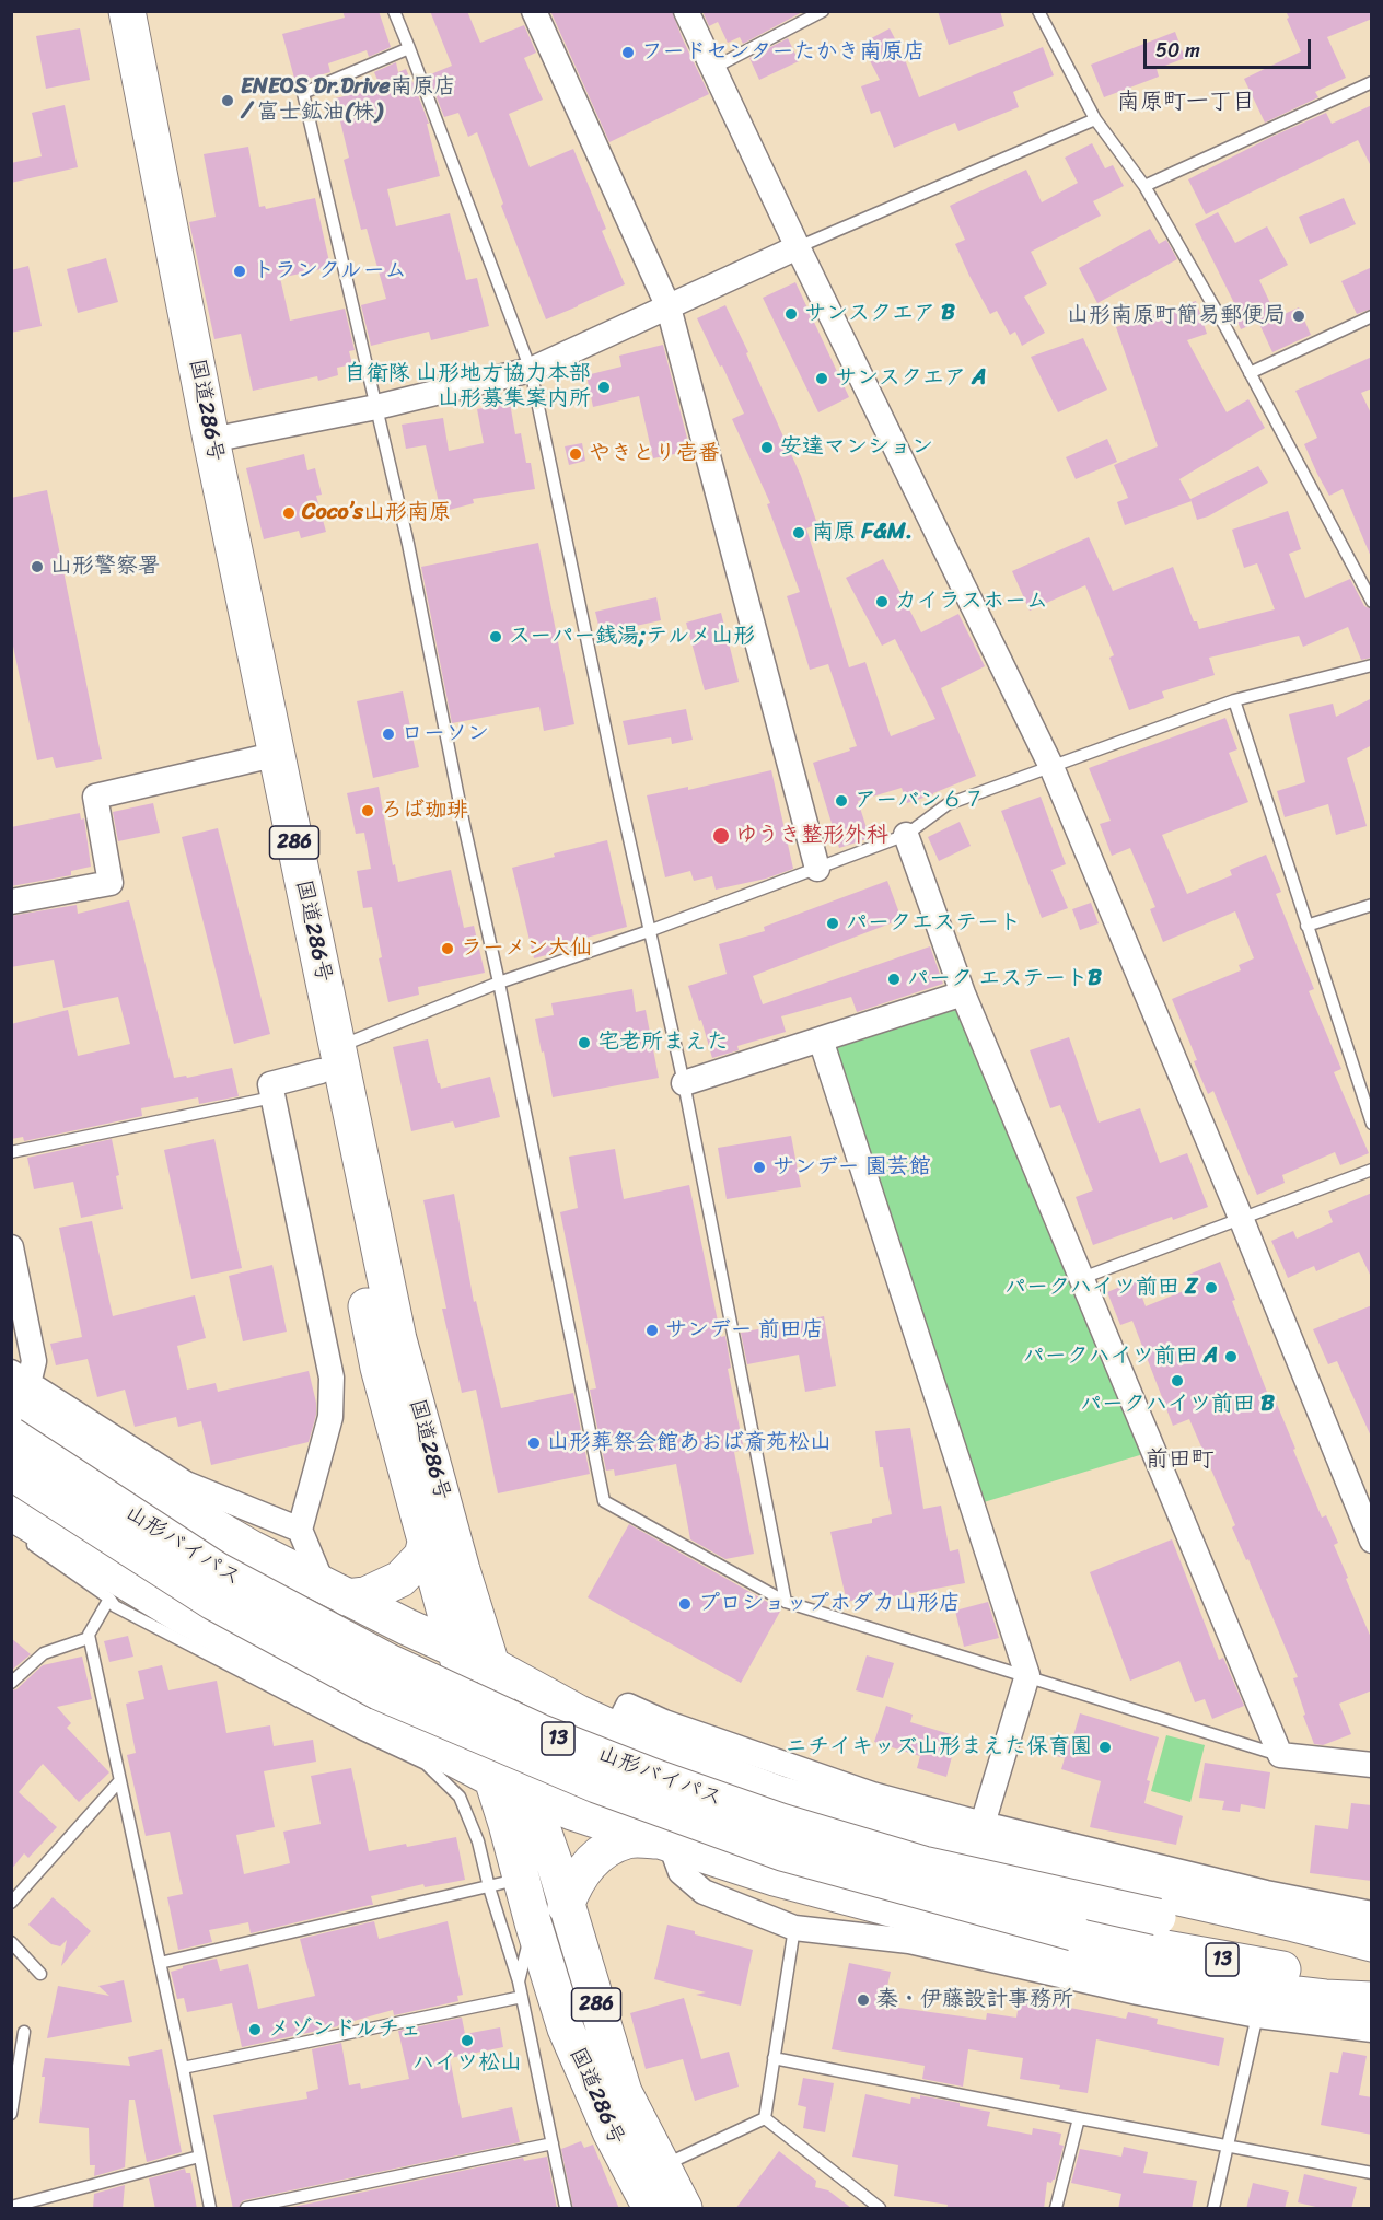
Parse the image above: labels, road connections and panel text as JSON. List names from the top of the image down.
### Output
{
  "streets": {
    "highway": [
      "国道286号",
      "286",
      "山形バイパス",
      "13"
    ]
  },
  "districts": ["南原町一丁目", "前田町"],
  "places": [
    "フードセンターたかき南原店",
    "ENEOS Dr.Drive南原店 / 富士鉱油(株)",
    "トランクルーム",
    "サンスクエア B",
    "山形南原町簡易郵便局",
    "サンスクエア A",
    "自衛隊 山形地方協力本部 山形募集案内所",
    "安達マンション",
    "やきとり壱番",
    "Coco’s山形南原",
    "南原 F&M.",
    "山形警察署",
    "カイラスホーム",
    "スーパー銭湯;テルメ山形",
    "ローソン",
    "アーバン６７",
    "ろば珈琲",
    "ゆうき整形外科",
    "パークエステート",
    "ラーメン大仙",
    "パーク エステートB",
    "宅老所まえた",
    "サンデー 園芸館",
    "パークハイツ前田 Z",
    "サンデー 前田店",
    "パークハイツ前田 A",
    "パークハイツ前田 B",
    "山形葬祭会館あおば斎苑松山",
    "プロショップホダカ山形店",
    "ニチイキッズ山形まえた保育園",
    "秦・伊藤設計事務所",
    "メゾンドルチェ",
    "ハイツ松山"
  ],
  "scale_bar": "50 m"
}
